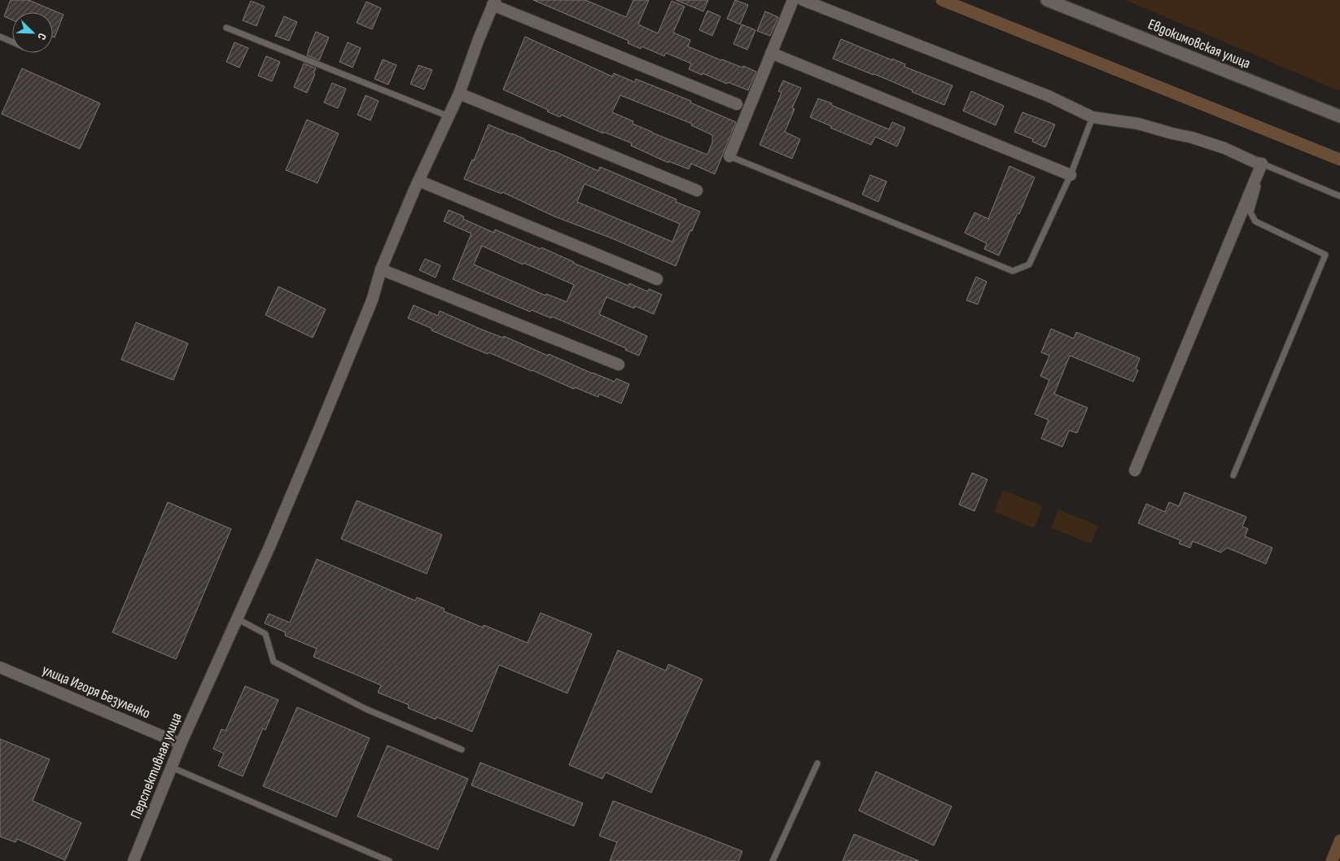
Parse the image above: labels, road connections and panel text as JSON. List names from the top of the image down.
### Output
{
  "streets": {
    "main road": ["Евдокимовская улица"],
    "street": ["улица Игоря Безуленко", "Перспективная улица"]
  },
  "crossings": [
    ["улица Игоря Безуленко", "Перспективная улица"]
  ],
  "north": "bottom right"
}
